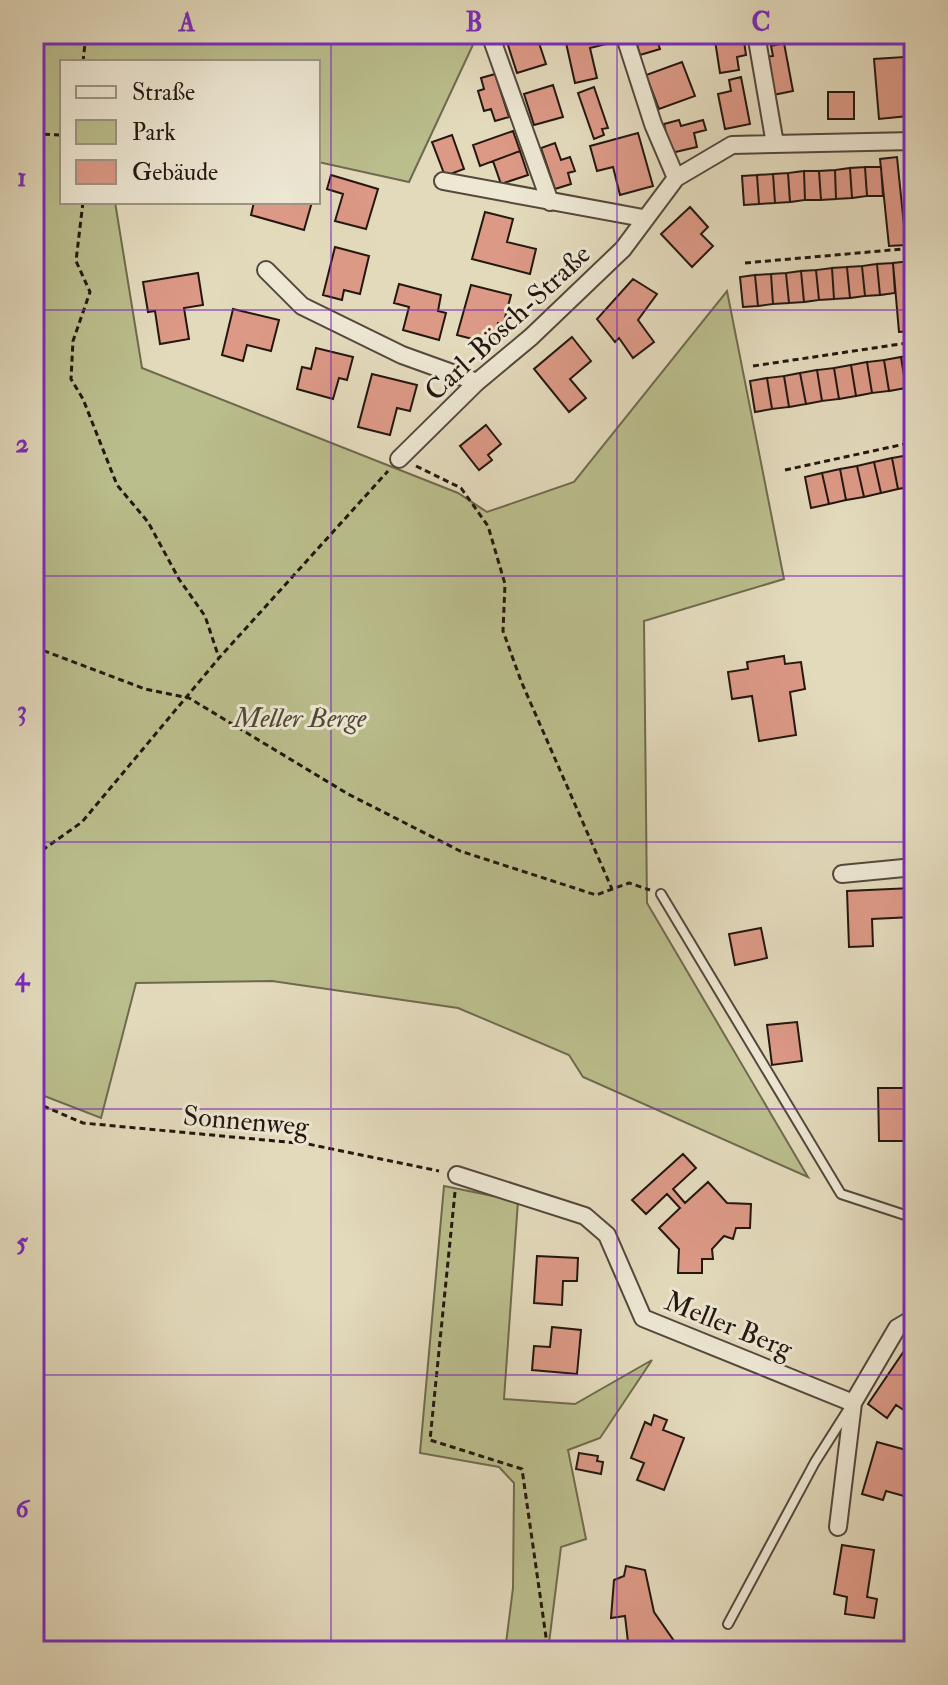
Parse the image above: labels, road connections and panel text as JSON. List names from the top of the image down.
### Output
{
  "streets": {
    "street": ["Carl-Bösch-Straße", "Meller Berg"],
    "path": ["Sonnenweg"]
  },
  "crossings": [
    ["Sonnenweg", "Meller Berg"]
  ],
  "parks": ["Meller Berge"],
  "legend": ["Straße", "Park", "Gebäude"],
  "grid": {
    "columns": ["A", "B", "C"],
    "rows": [
      "1",
      "2",
      "3",
      "4",
      "5",
      "6"
    ]
  }
}
